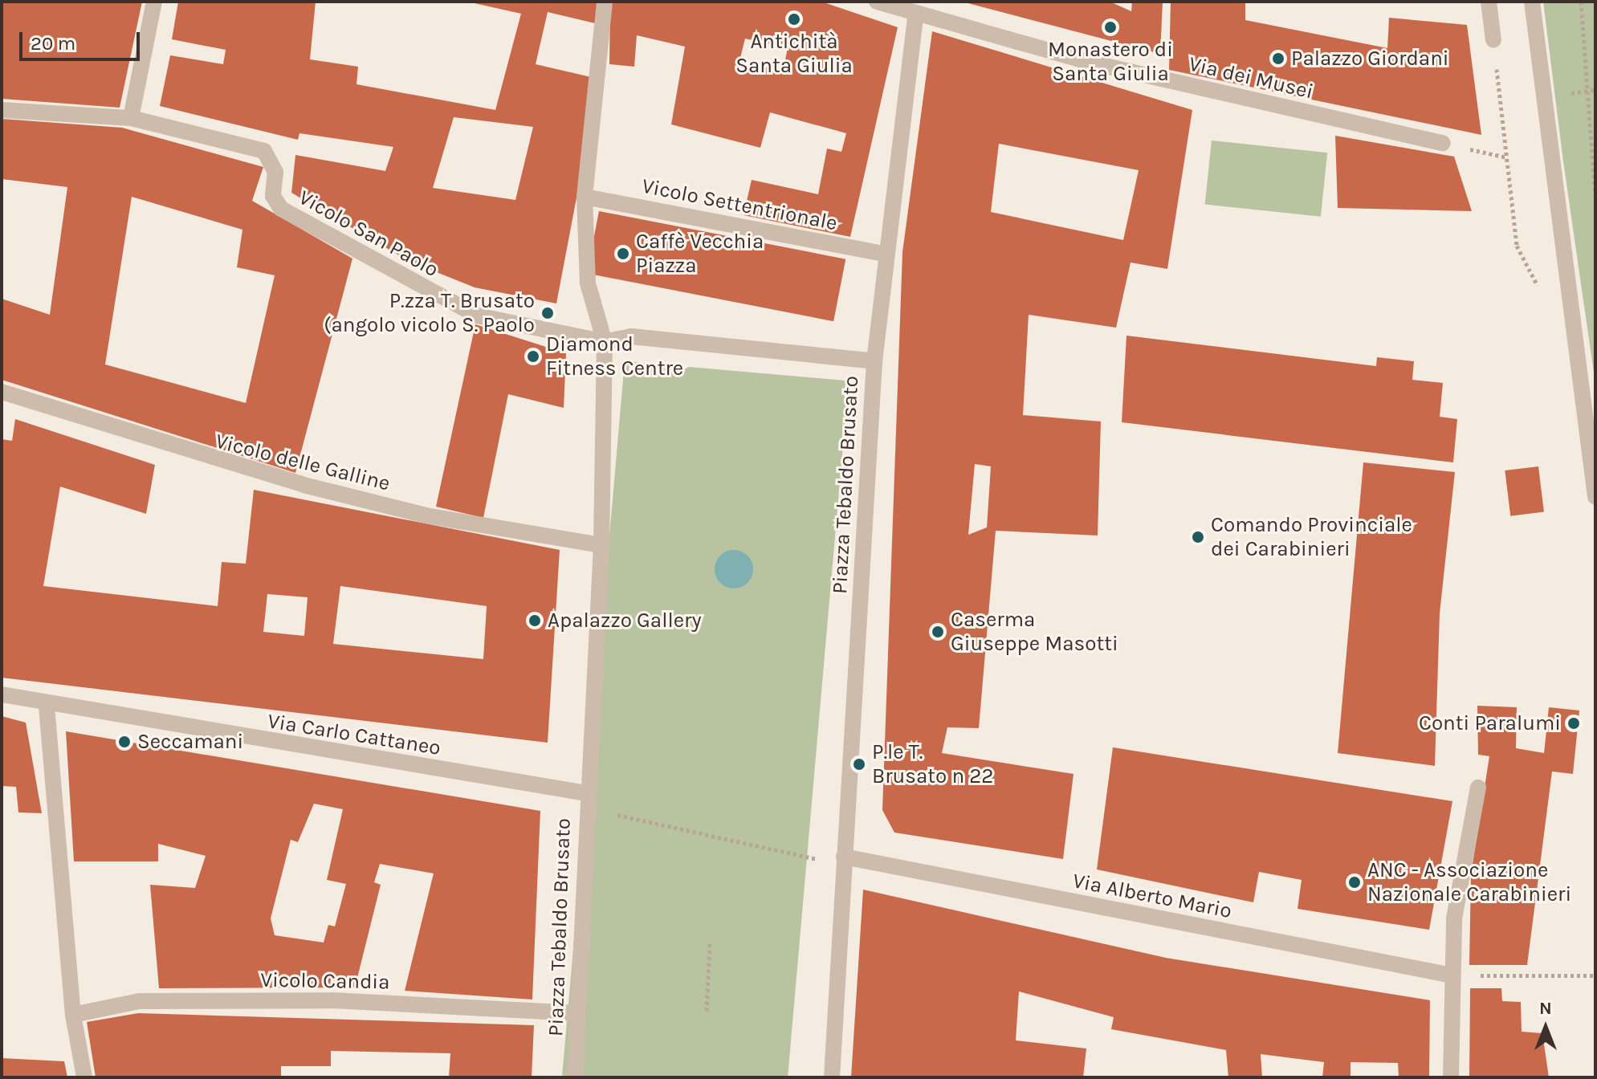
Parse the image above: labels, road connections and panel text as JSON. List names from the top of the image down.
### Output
{
  "streets": {
    "street": [
      "Via dei Musei",
      "Vicolo Settentrionale",
      "Vicolo San Paolo",
      "Vicolo delle Galline",
      "Piazza Tebaldo Brusato",
      "Via Carlo Cattaneo",
      "Via Alberto Mario",
      "Vicolo Candia"
    ]
  },
  "crossings": [
    ["Vicolo San Paolo", "Piazza Tebaldo Brusato"],
    ["Vicolo delle Galline", "Piazza Tebaldo Brusato"],
    ["Piazza Tebaldo Brusato", "Via Carlo Cattaneo"],
    ["Piazza Tebaldo Brusato", "Via Alberto Mario"],
    ["Piazza Tebaldo Brusato", "Vicolo Candia"]
  ],
  "places": [
    "Antichità Santa Giulia",
    "Monastero di Santa Giulia",
    "Palazzo Giordani",
    "Caffè Vecchia Piazza",
    "P.zza T. Brusato (angolo vicolo S. Paolo",
    "Diamond Fitness Centre",
    "Comando Provinciale dei Carabinieri",
    "Apalazzo Gallery",
    "Caserma Giuseppe Masotti",
    "Conti Paralumi",
    "Seccamani",
    "P.le T. Brusato n 22",
    "ANC - Associazione Nazionale Carabinieri"
  ],
  "scale_bar": "20 m",
  "north": "top"
}
